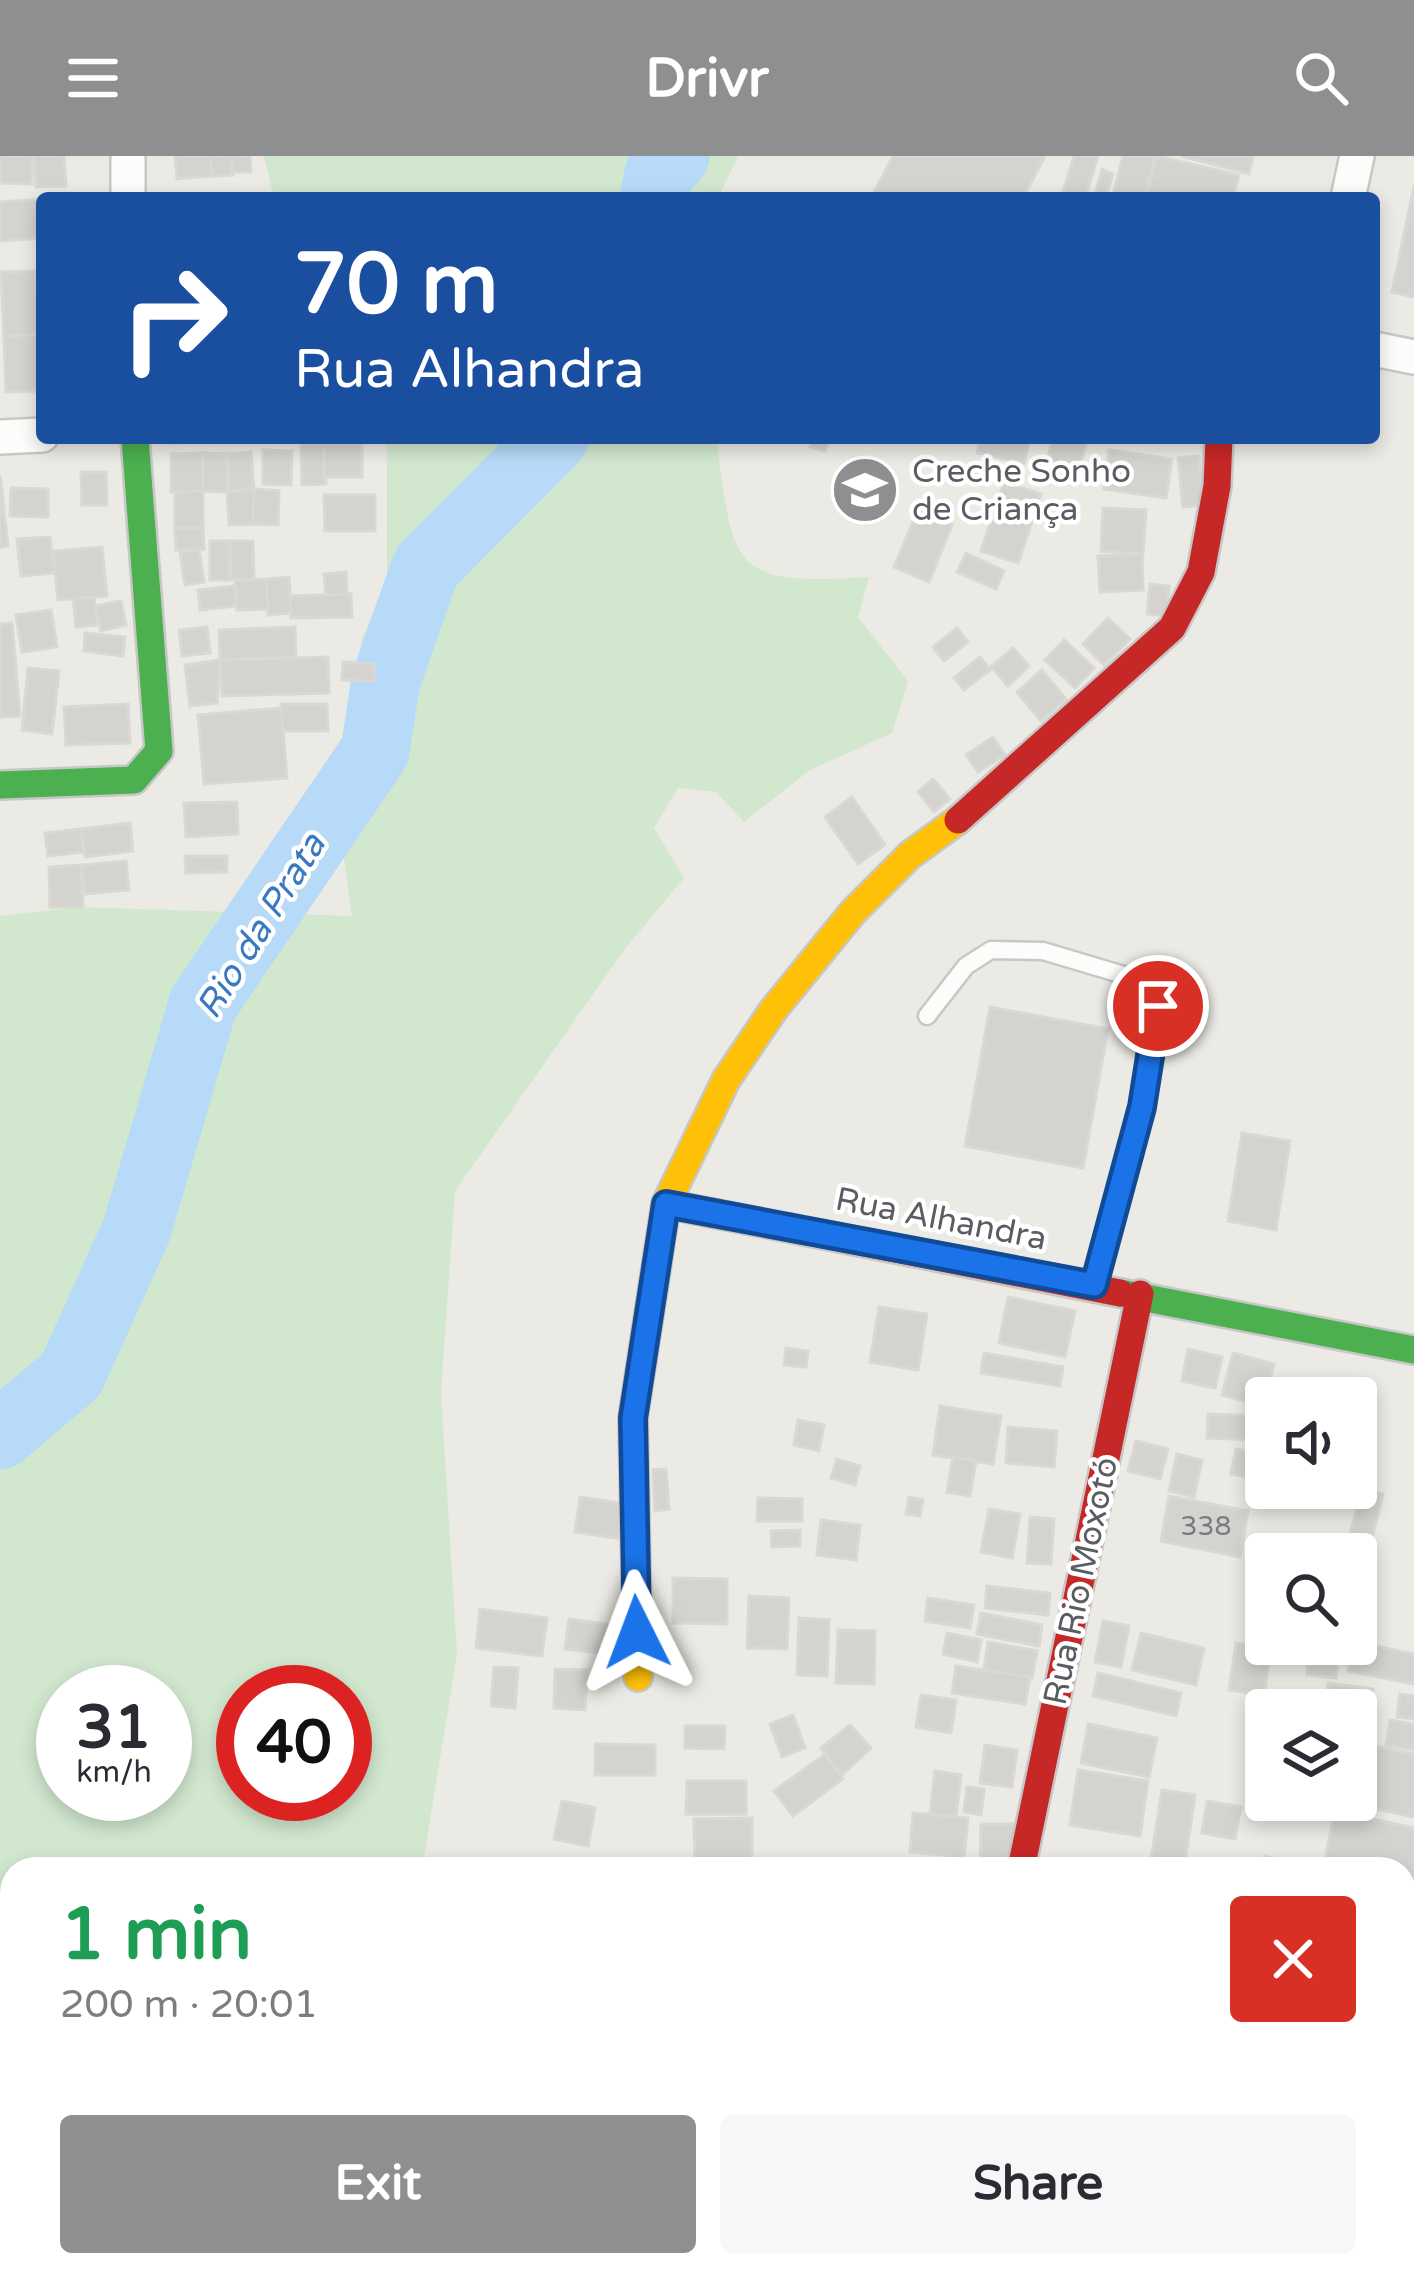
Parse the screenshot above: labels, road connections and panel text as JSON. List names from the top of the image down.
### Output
{
  "streets": {
    "street": ["Rua Alhandra", "Rua Rio Moxotó"]
  },
  "crossings": [
    ["Rua Alhandra", "Rua Rio Moxotó"]
  ],
  "water": ["Rio da Prata"],
  "places": {
    "school or university": ["Creche Sonho de Criança"]
  },
  "house_numbers": ["338"],
  "page": {
    "header": "Drivr",
    "turn": ["70 m", "Rua Alhandra"],
    "speed": "31 km/h",
    "limit": "40",
    "heading": ["1 min", "200 m · 20:01"],
    "buttons": ["Exit", "Share"]
  }
}
